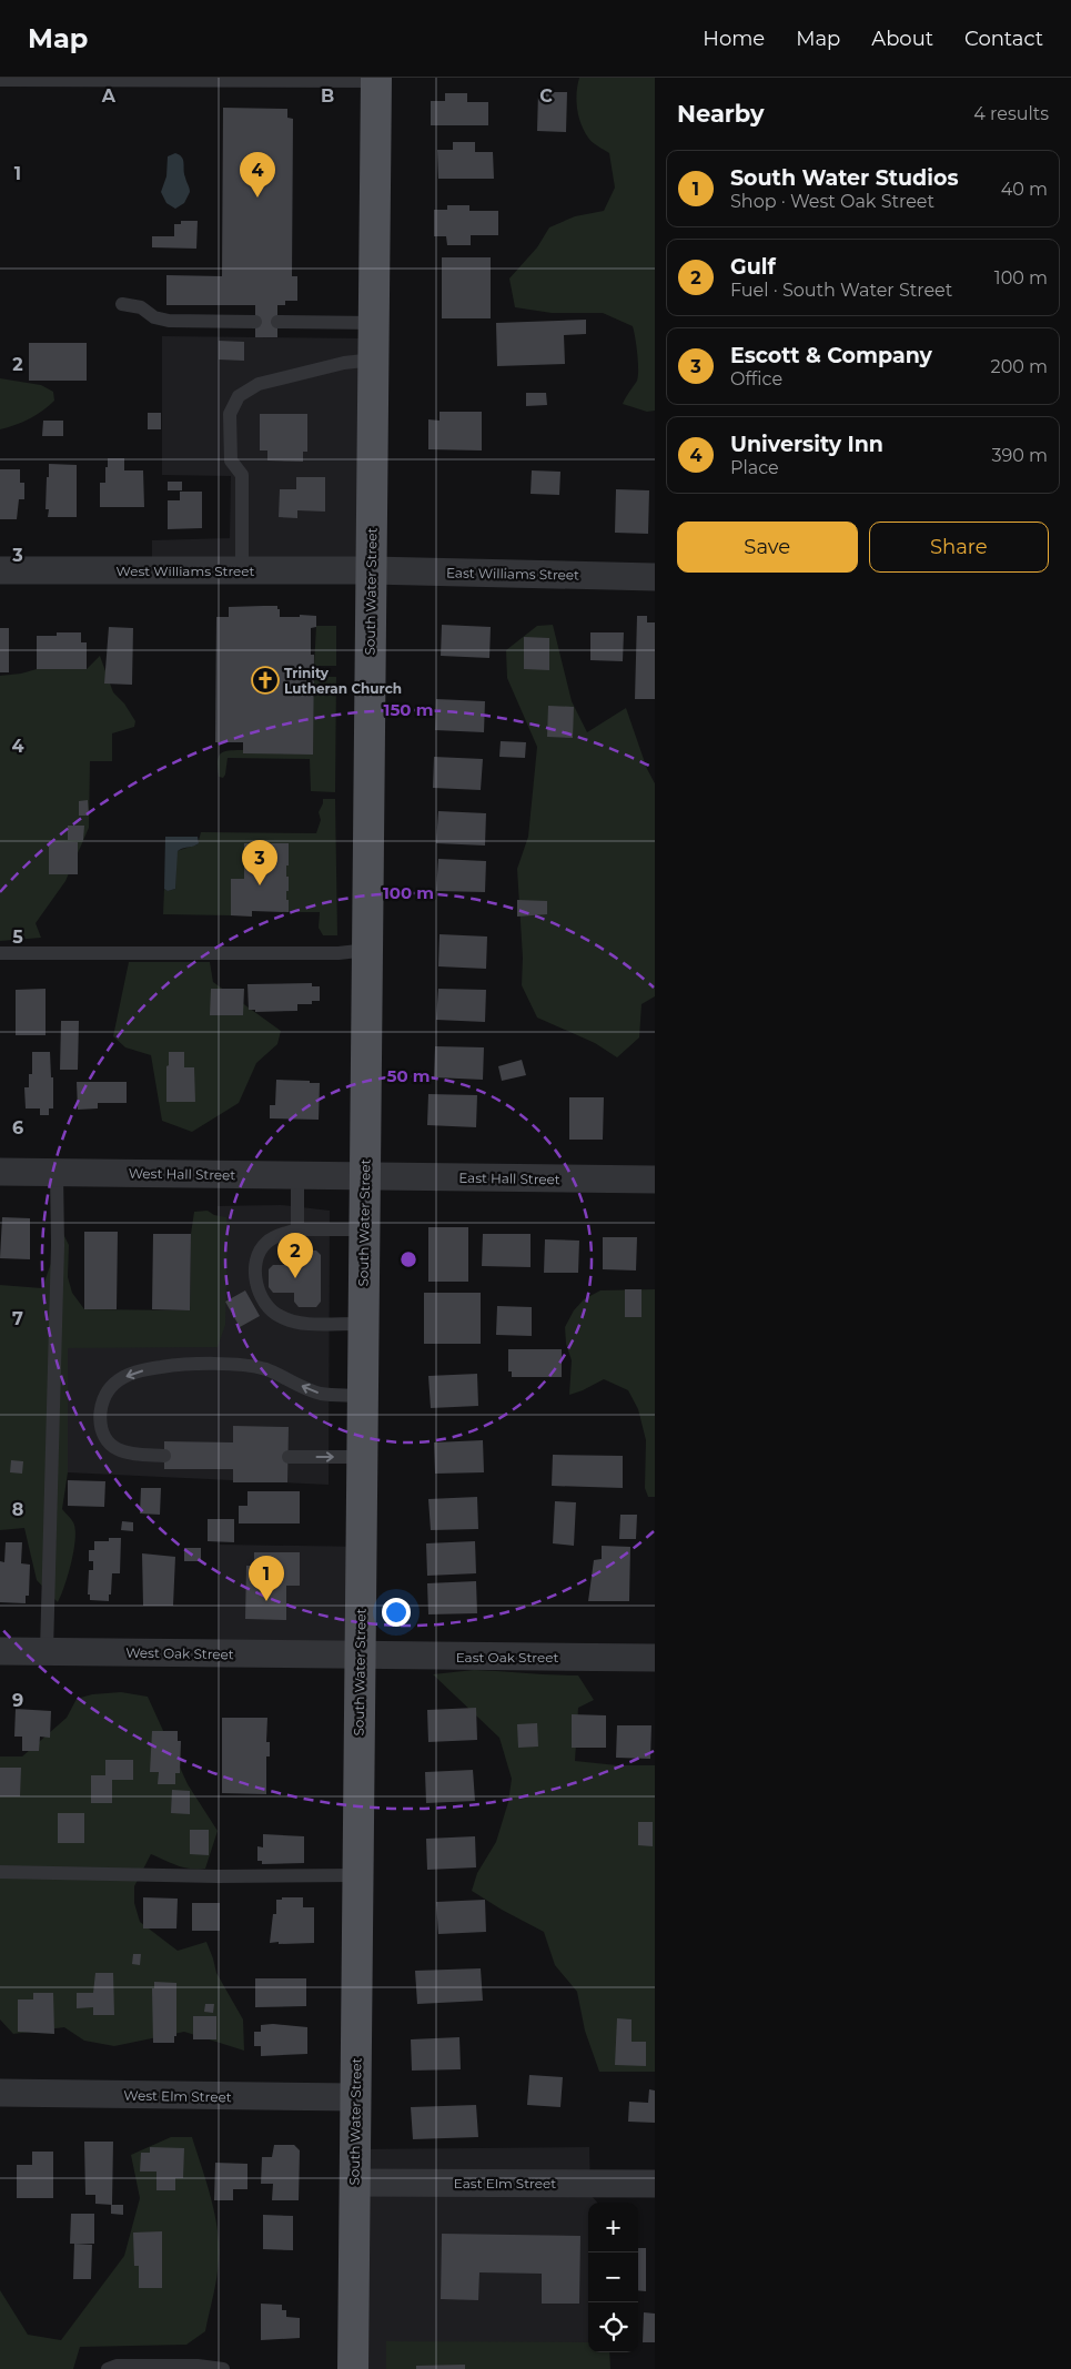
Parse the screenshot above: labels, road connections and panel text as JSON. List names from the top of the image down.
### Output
{
  "streets": {
    "main road": ["South Water Street"],
    "street": [
      "West Williams Street",
      "East Williams Street",
      "West Hall Street",
      "East Hall Street",
      "West Oak Street",
      "East Oak Street",
      "West Elm Street",
      "East Elm Street"
    ]
  },
  "crossings": [
    ["West Williams Street", "East Williams Street"],
    ["West Williams Street", "South Water Street"],
    ["East Williams Street", "South Water Street"],
    ["South Water Street", "West Hall Street"],
    ["South Water Street", "East Hall Street"],
    ["South Water Street", "West Oak Street"],
    ["South Water Street", "East Oak Street"],
    ["South Water Street", "West Elm Street"],
    ["South Water Street", "East Elm Street"],
    ["West Hall Street", "East Hall Street"],
    ["West Oak Street", "East Oak Street"]
  ],
  "places": {
    "church": ["Trinity Lutheran Church"]
  },
  "page": {
    "header": "Map",
    "nav": [
      "Home",
      "Map",
      "About",
      "Contact"
    ],
    "heading": ["Nearby", "4 results"],
    "list": [
      {
        "mark": "1",
        "name": "South Water Studios",
        "note": "Shop · West Oak Street",
        "value": "40 m"
      },
      {
        "mark": "2",
        "name": "Gulf",
        "note": "Fuel · South Water Street",
        "value": "100 m"
      },
      {
        "mark": "3",
        "name": "Escott & Company",
        "note": "Office",
        "value": "200 m"
      },
      {
        "mark": "4",
        "name": "University Inn",
        "note": "Place",
        "value": "390 m"
      }
    ],
    "pins": [
      "4",
      "3",
      "2",
      "1"
    ],
    "buttons": ["Save", "Share"],
    "map_buttons": ["+", "−"]
  },
  "grid": {
    "columns": ["A", "B", "C"],
    "rows": [
      "1",
      "2",
      "3",
      "4",
      "5",
      "6",
      "7",
      "8",
      "9"
    ]
  },
  "rings": ["150 m", "100 m", "50 m"]
}
